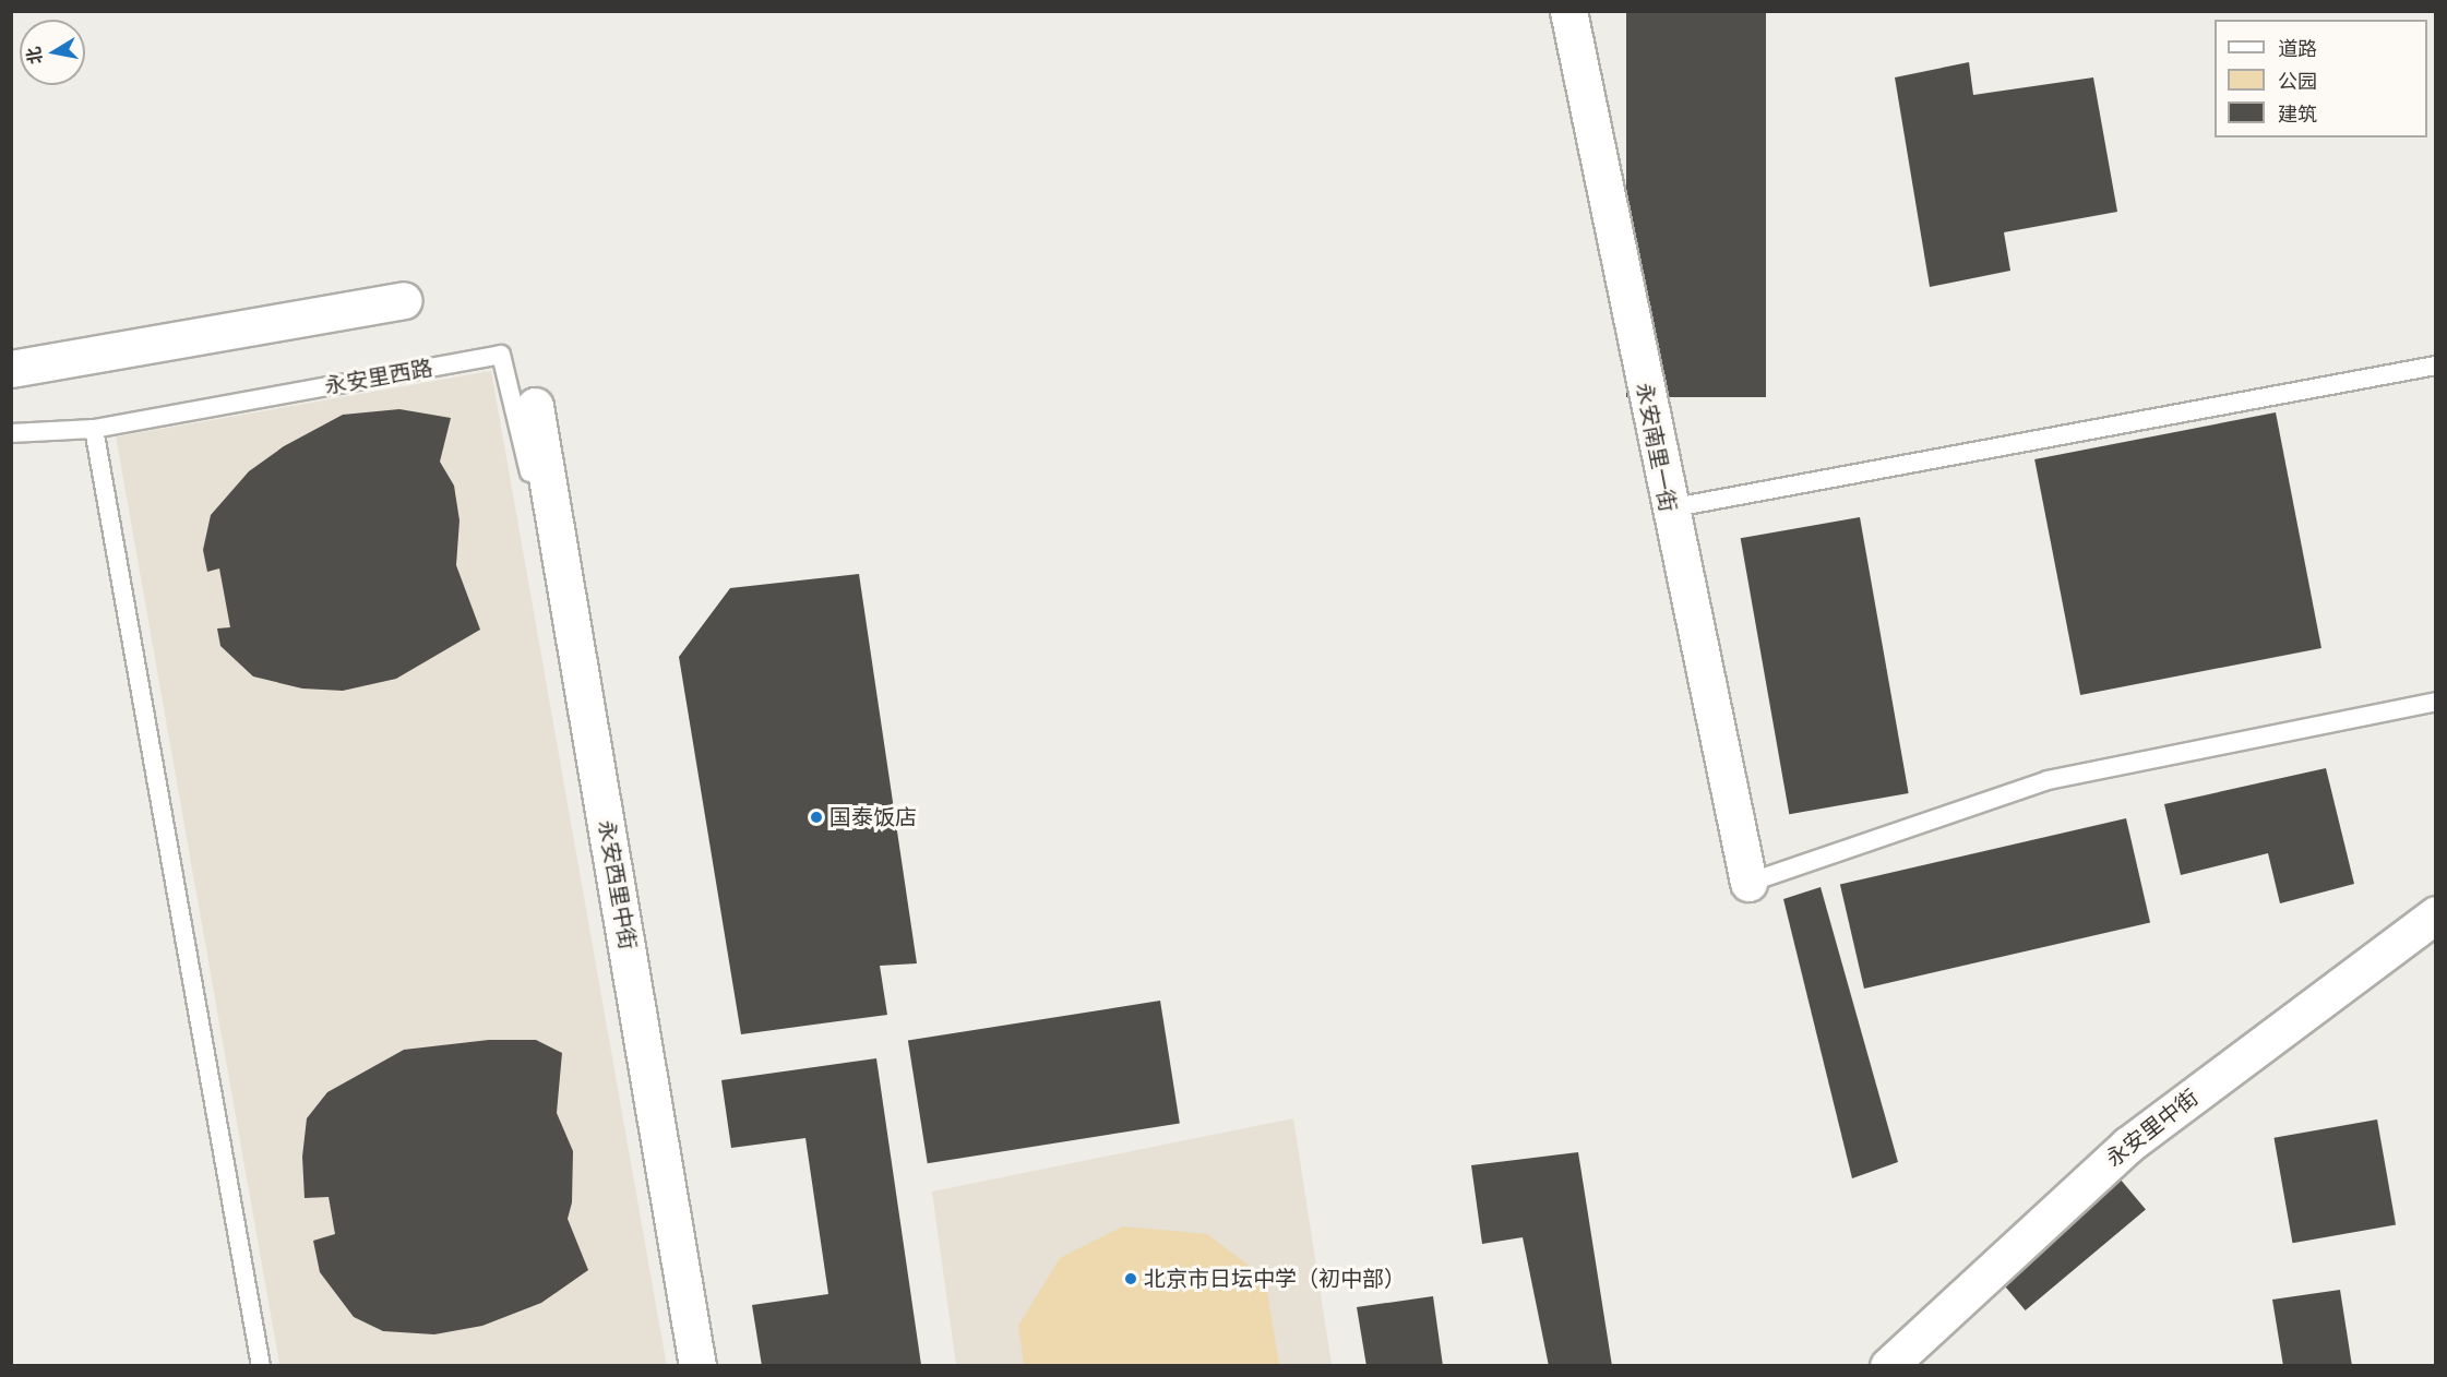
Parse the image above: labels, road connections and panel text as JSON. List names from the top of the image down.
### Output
{
  "streets": {
    "street": ["永安南里一街", "永安西里中街", "永安里中街"],
    "lane": ["永安里西路"]
  },
  "crossings": [
    ["永安里西路", "永安西里中街"]
  ],
  "places": ["国泰饭店", "北京市日坛中学（初中部）"],
  "legend": ["道路", "公园", "建筑"],
  "north": "left"
}
